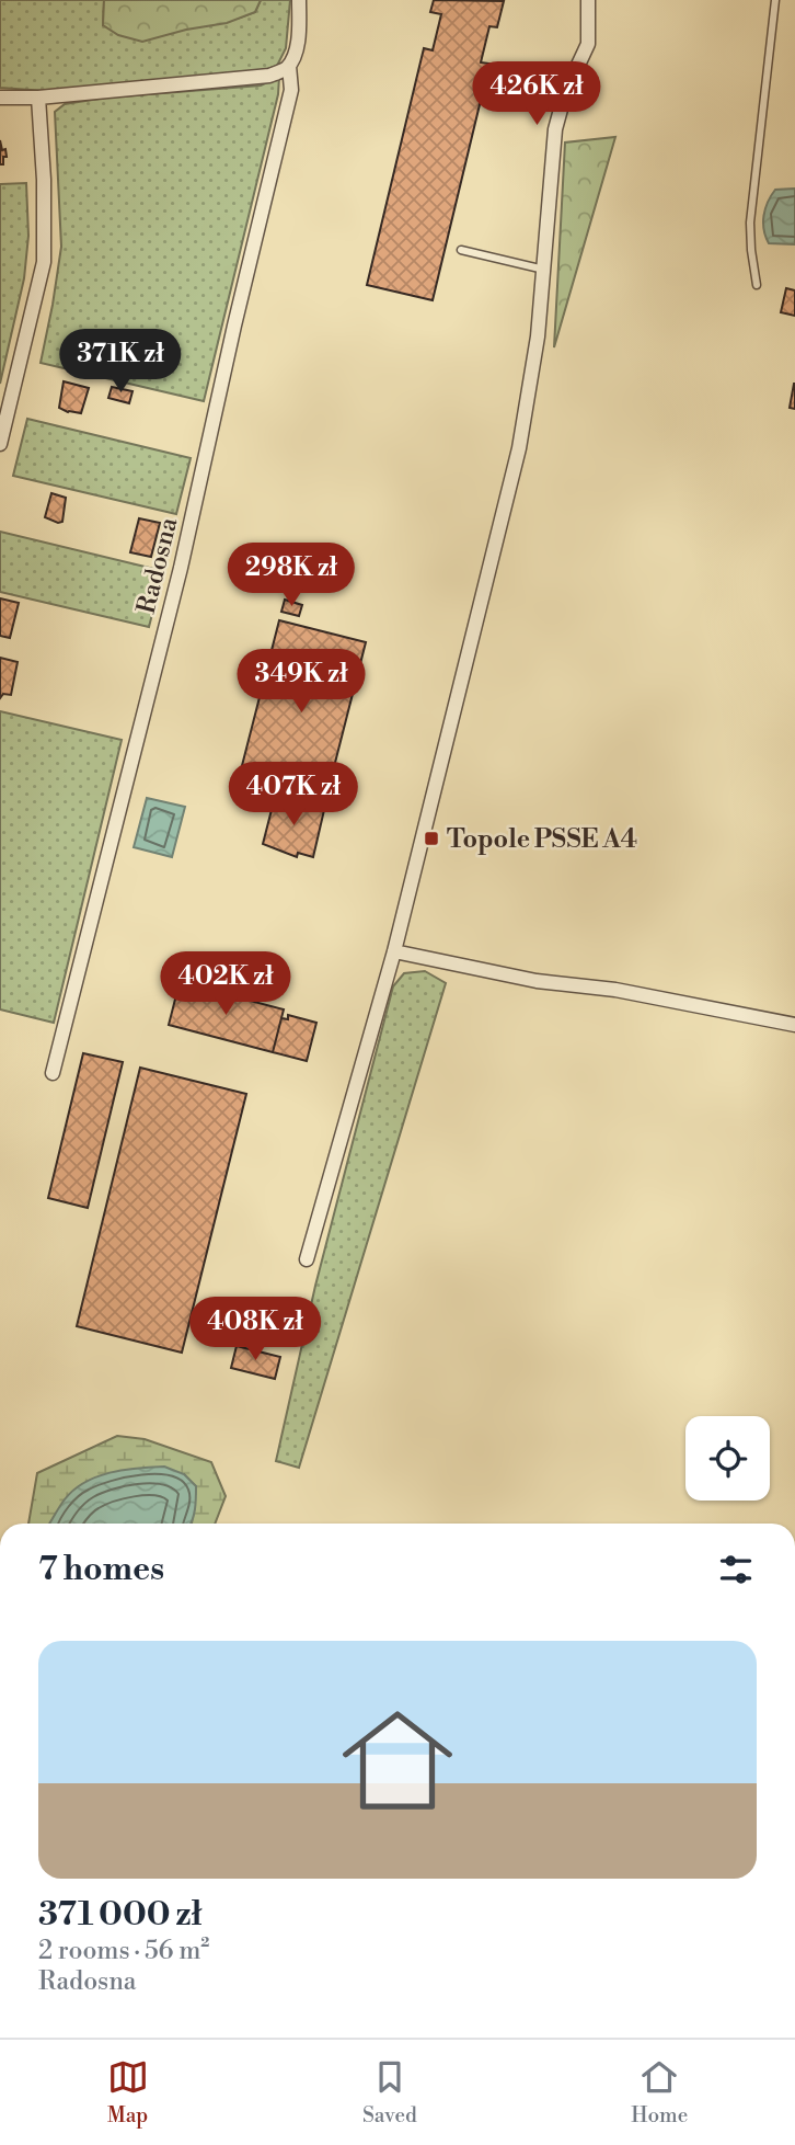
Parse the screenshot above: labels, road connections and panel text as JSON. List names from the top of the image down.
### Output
{
  "streets": {
    "street": ["Radosna"]
  },
  "places": {
    "transit": ["Topole PSSE A4"]
  },
  "page": {
    "price": [
      "426K zł",
      "371K zł",
      "298K zł",
      "349K zł",
      "407K zł",
      "402K zł",
      "408K zł"
    ],
    "heading": "7 homes",
    "list": [
      {
        "name": "371 000 zł",
        "note": "2 rooms · 56 m² · Radosna"
      }
    ],
    "tabs": ["Map", "Saved", "Home"]
  }
}
